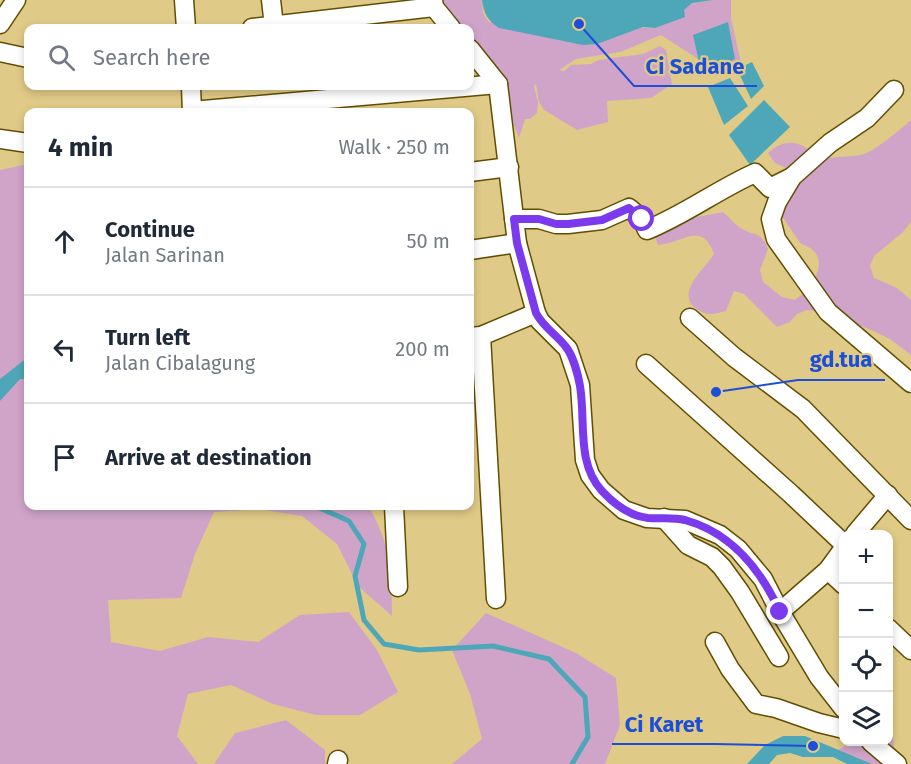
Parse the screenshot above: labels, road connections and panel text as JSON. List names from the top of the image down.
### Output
{
  "places": ["Ci Sadane", "gd.tua", "Ci Karet"],
  "page": {
    "search": "Search here",
    "heading": ["4 min", "Walk · 250 m"],
    "list": [
      ["Continue", "Jalan Sarinan", "50 m"],
      ["Turn left", "Jalan Cibalagung", "200 m"],
      "Arrive at destination"
    ],
    "map_buttons": ["+", "−"]
  }
}
